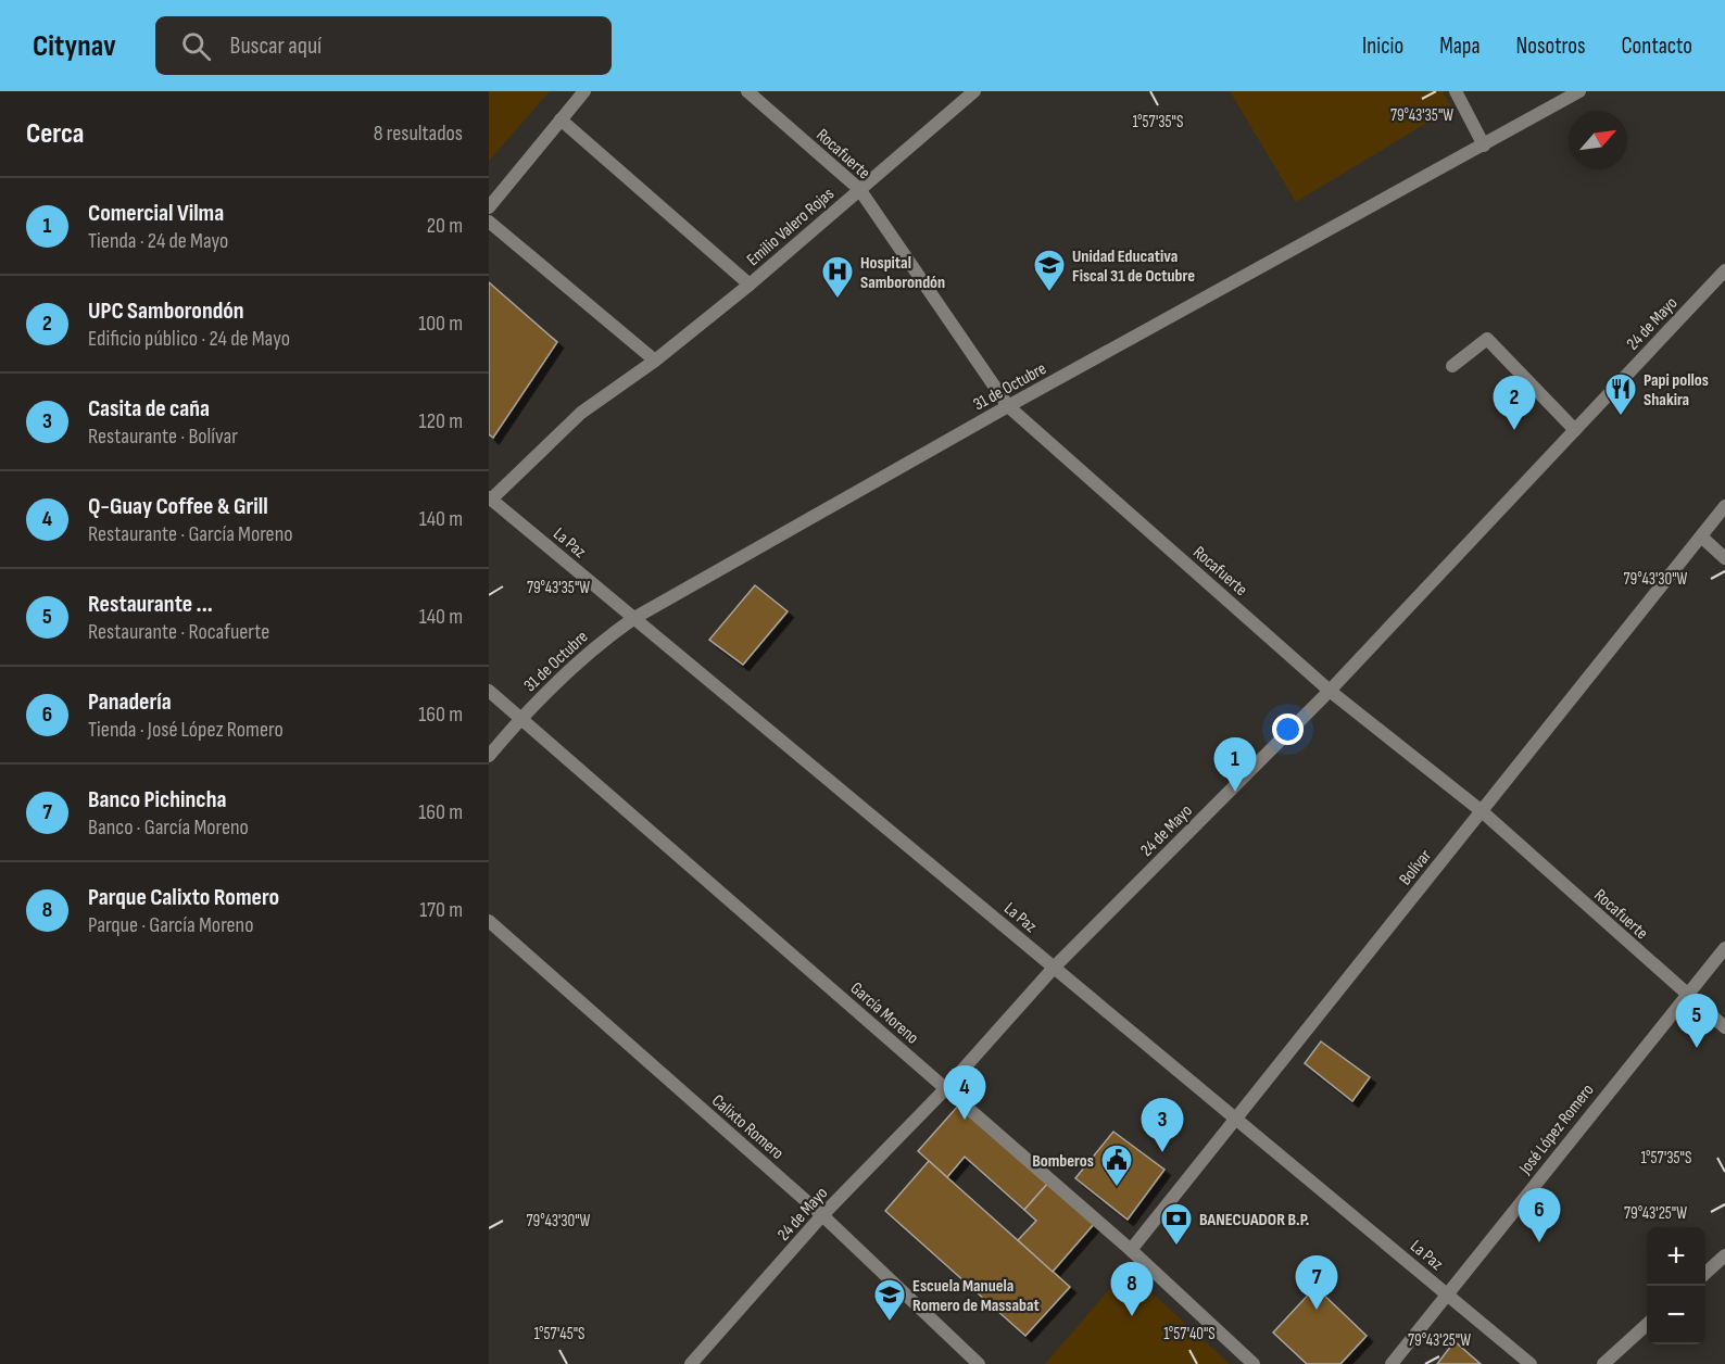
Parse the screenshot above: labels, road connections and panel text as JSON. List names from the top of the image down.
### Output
{
  "streets": {
    "street": [
      "Rocafuerte",
      "Emilio Valero Rojas",
      "24 de Mayo",
      "31 de Octubre",
      "La Paz",
      "Bolívar",
      "García Moreno",
      "Calixto Romero",
      "José López Romero"
    ]
  },
  "crossings": [
    ["Rocafuerte", "Emilio Valero Rojas"],
    ["Rocafuerte", "24 de Mayo"],
    ["Rocafuerte", "31 de Octubre"],
    ["Rocafuerte", "Bolívar"],
    ["Rocafuerte", "José López Romero"],
    ["Emilio Valero Rojas", "La Paz"],
    ["24 de Mayo", "La Paz"],
    ["24 de Mayo", "García Moreno"],
    ["24 de Mayo", "Calixto Romero"],
    ["31 de Octubre", "La Paz"],
    ["31 de Octubre", "García Moreno"],
    ["La Paz", "Bolívar"],
    ["La Paz", "José López Romero"],
    ["Bolívar", "García Moreno"]
  ],
  "places": {
    "school or university": ["Unidad Educativa Fiscal 31 de Octubre", "Escuela Manuela Romero de Massabat"],
    "hospital": ["Hospital Samborondón"],
    "restaurant": ["Papi pollos Shakira"],
    "public building": ["Bomberos"],
    "bank": ["BANECUADOR B.P."]
  },
  "north": "top right",
  "page": {
    "header": "Citynav",
    "search": "Buscar aquí",
    "nav": [
      "Inicio",
      "Mapa",
      "Nosotros",
      "Contacto"
    ],
    "heading": ["Cerca", "8 resultados"],
    "list": [
      {
        "mark": "1",
        "name": "Comercial Vilma",
        "note": "Tienda · 24 de Mayo",
        "value": "20 m"
      },
      {
        "mark": "2",
        "name": "UPC Samborondón",
        "note": "Edificio público · 24 de Mayo",
        "value": "100 m"
      },
      {
        "mark": "3",
        "name": "Casita de caña",
        "note": "Restaurante · Bolívar",
        "value": "120 m"
      },
      {
        "mark": "4",
        "name": "Q-Guay Coffee & Grill",
        "note": "Restaurante · García Moreno",
        "value": "140 m"
      },
      {
        "mark": "5",
        "name": "Restaurante ...",
        "note": "Restaurante · Rocafuerte",
        "value": "140 m"
      },
      {
        "mark": "6",
        "name": "Panadería",
        "note": "Tienda · José López Romero",
        "value": "160 m"
      },
      {
        "mark": "7",
        "name": "Banco Pichincha",
        "note": "Banco · García Moreno",
        "value": "160 m"
      },
      {
        "mark": "8",
        "name": "Parque Calixto Romero",
        "note": "Parque · García Moreno",
        "value": "170 m"
      }
    ],
    "pins": [
      "2",
      "1",
      "5",
      "4",
      "3",
      "6",
      "7",
      "8"
    ],
    "map_buttons": ["+", "−"]
  },
  "coordinates": [
    "79°43'35\"W",
    "1°57'35\"S",
    "79°43'30\"W",
    "79°43'25\"W",
    "1°57'45\"S",
    "1°57'40\"S"
  ]
}
